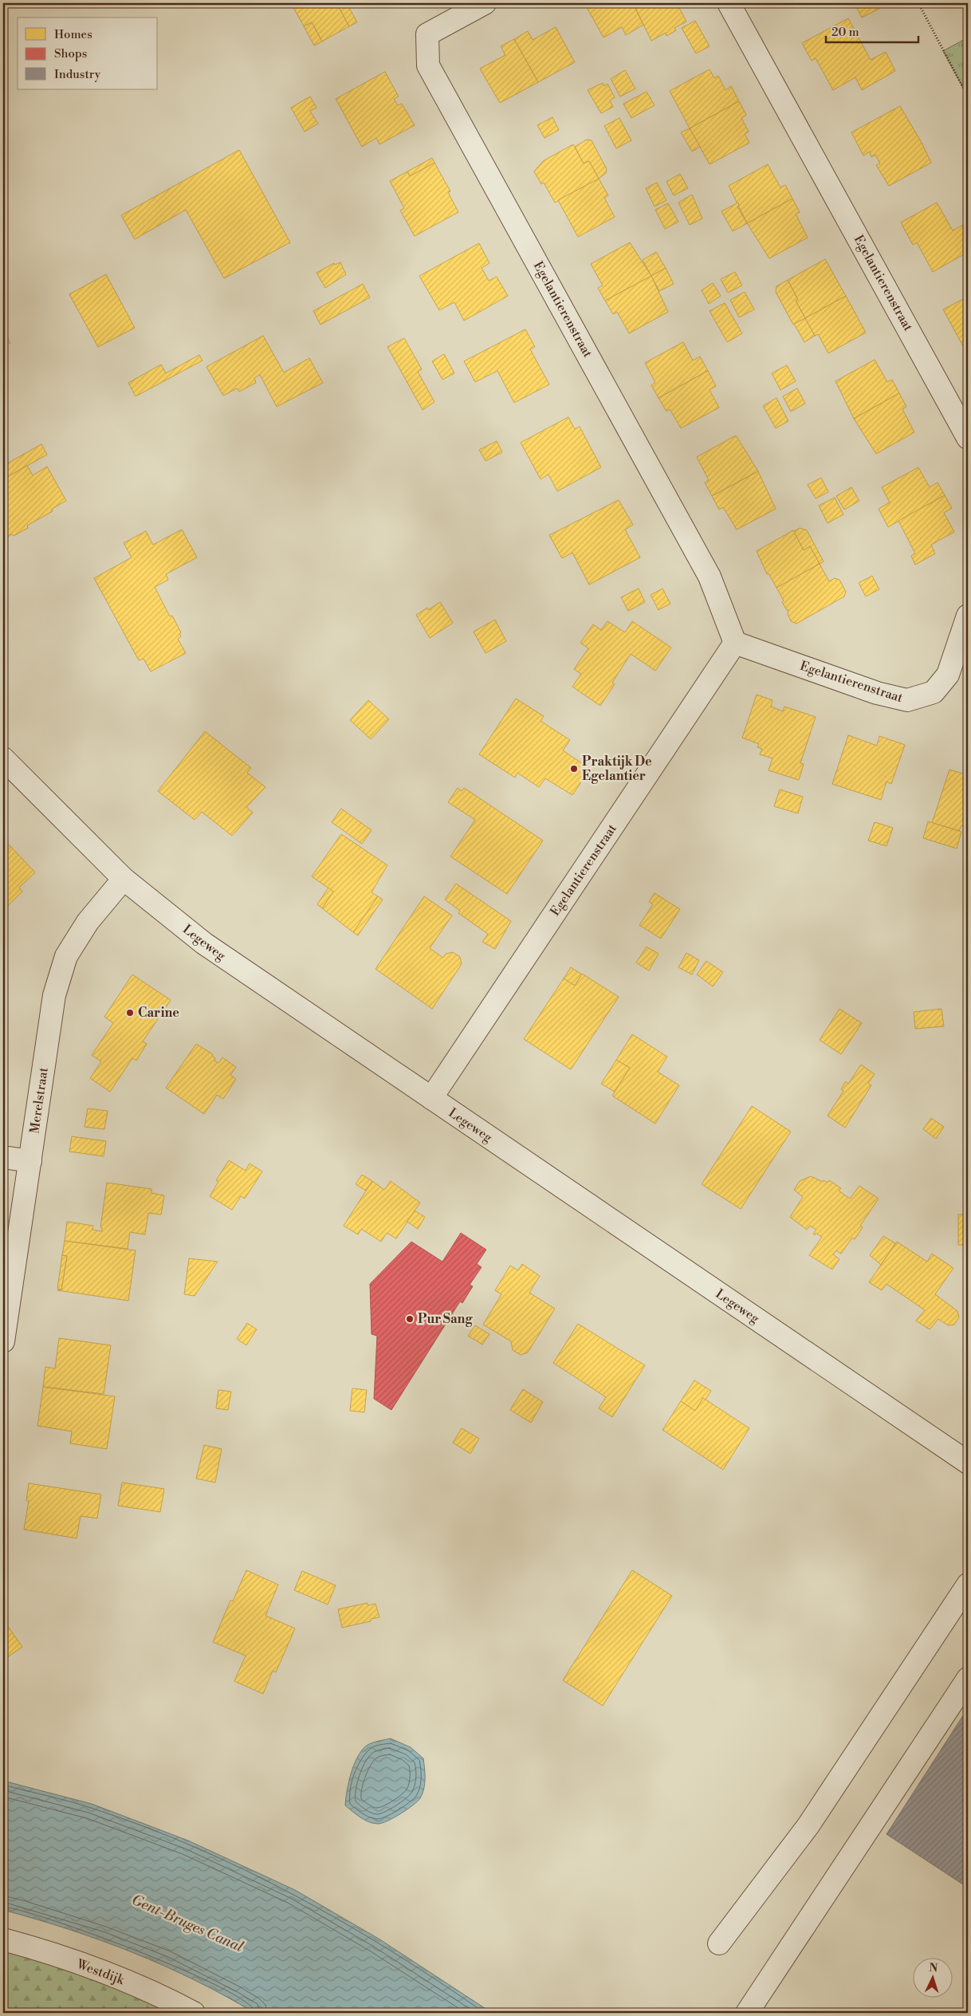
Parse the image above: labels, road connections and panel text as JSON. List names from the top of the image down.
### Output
{
  "streets": {
    "street": [
      "Egelantierenstraat",
      "Legeweg",
      "Merelstraat",
      "Westdijk"
    ]
  },
  "crossings": [
    ["Egelantierenstraat", "Legeweg"],
    ["Legeweg", "Merelstraat"]
  ],
  "water": ["Gent-Bruges Canal"],
  "places": ["Praktijk De Egelantier", "Carine", "Pur Sang"],
  "legend": ["Homes", "Shops", "Industry"],
  "scale_bar": "20 m",
  "north": "top"
}
